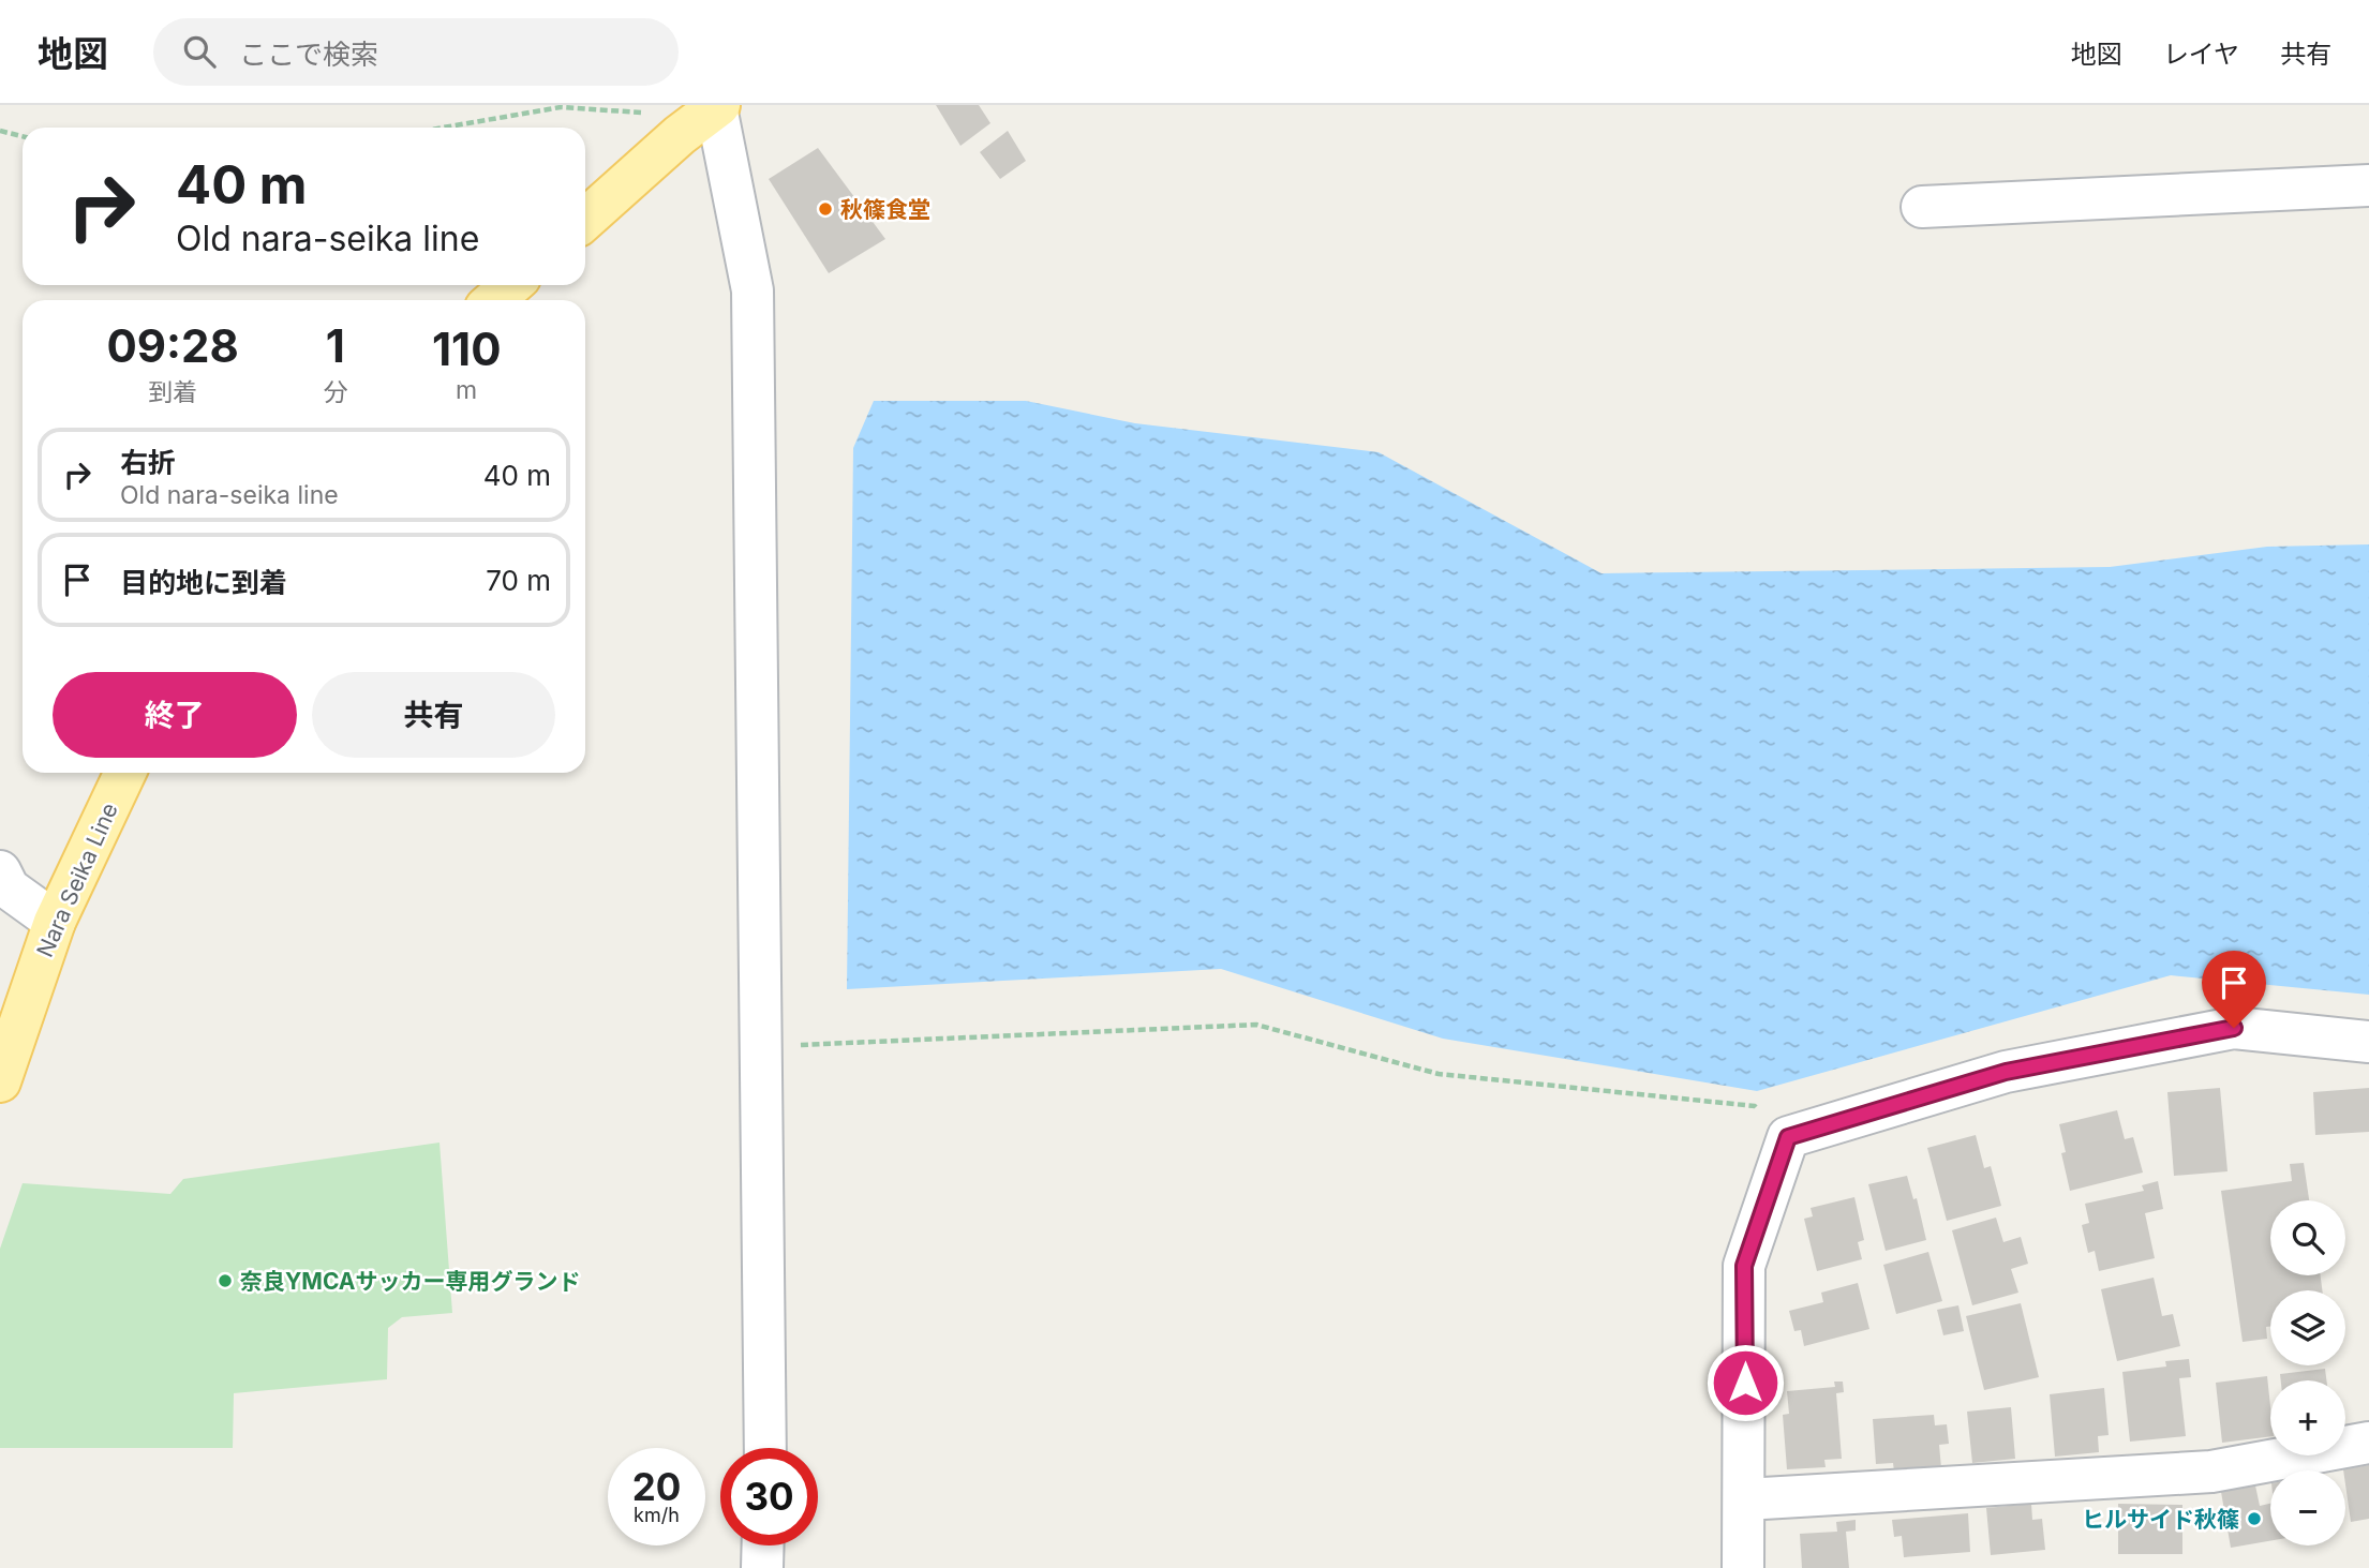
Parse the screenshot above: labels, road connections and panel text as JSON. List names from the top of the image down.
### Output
{
  "streets": {
    "main road": ["Nara Seika Line"]
  },
  "places": ["秋篠食堂", "奈良YMCAサッカー専用グランド", "ヒルサイド秋篠"],
  "page": {
    "header": "地図",
    "search": "ここで検索",
    "nav": ["地図", "レイヤ", "共有"],
    "turn": ["40 m", "Old nara-seika line"],
    "eta": [
      "09:28",
      "到着",
      "1",
      "分",
      "110",
      "m"
    ],
    "list": [
      {
        "name": "右折",
        "note": "Old nara-seika line",
        "value": "40 m"
      },
      {
        "name": "目的地に到着",
        "value": "70 m"
      }
    ],
    "buttons": ["終了", "共有"],
    "map_buttons": ["+", "−"],
    "speed": "20 km/h",
    "limit": "30"
  }
}
